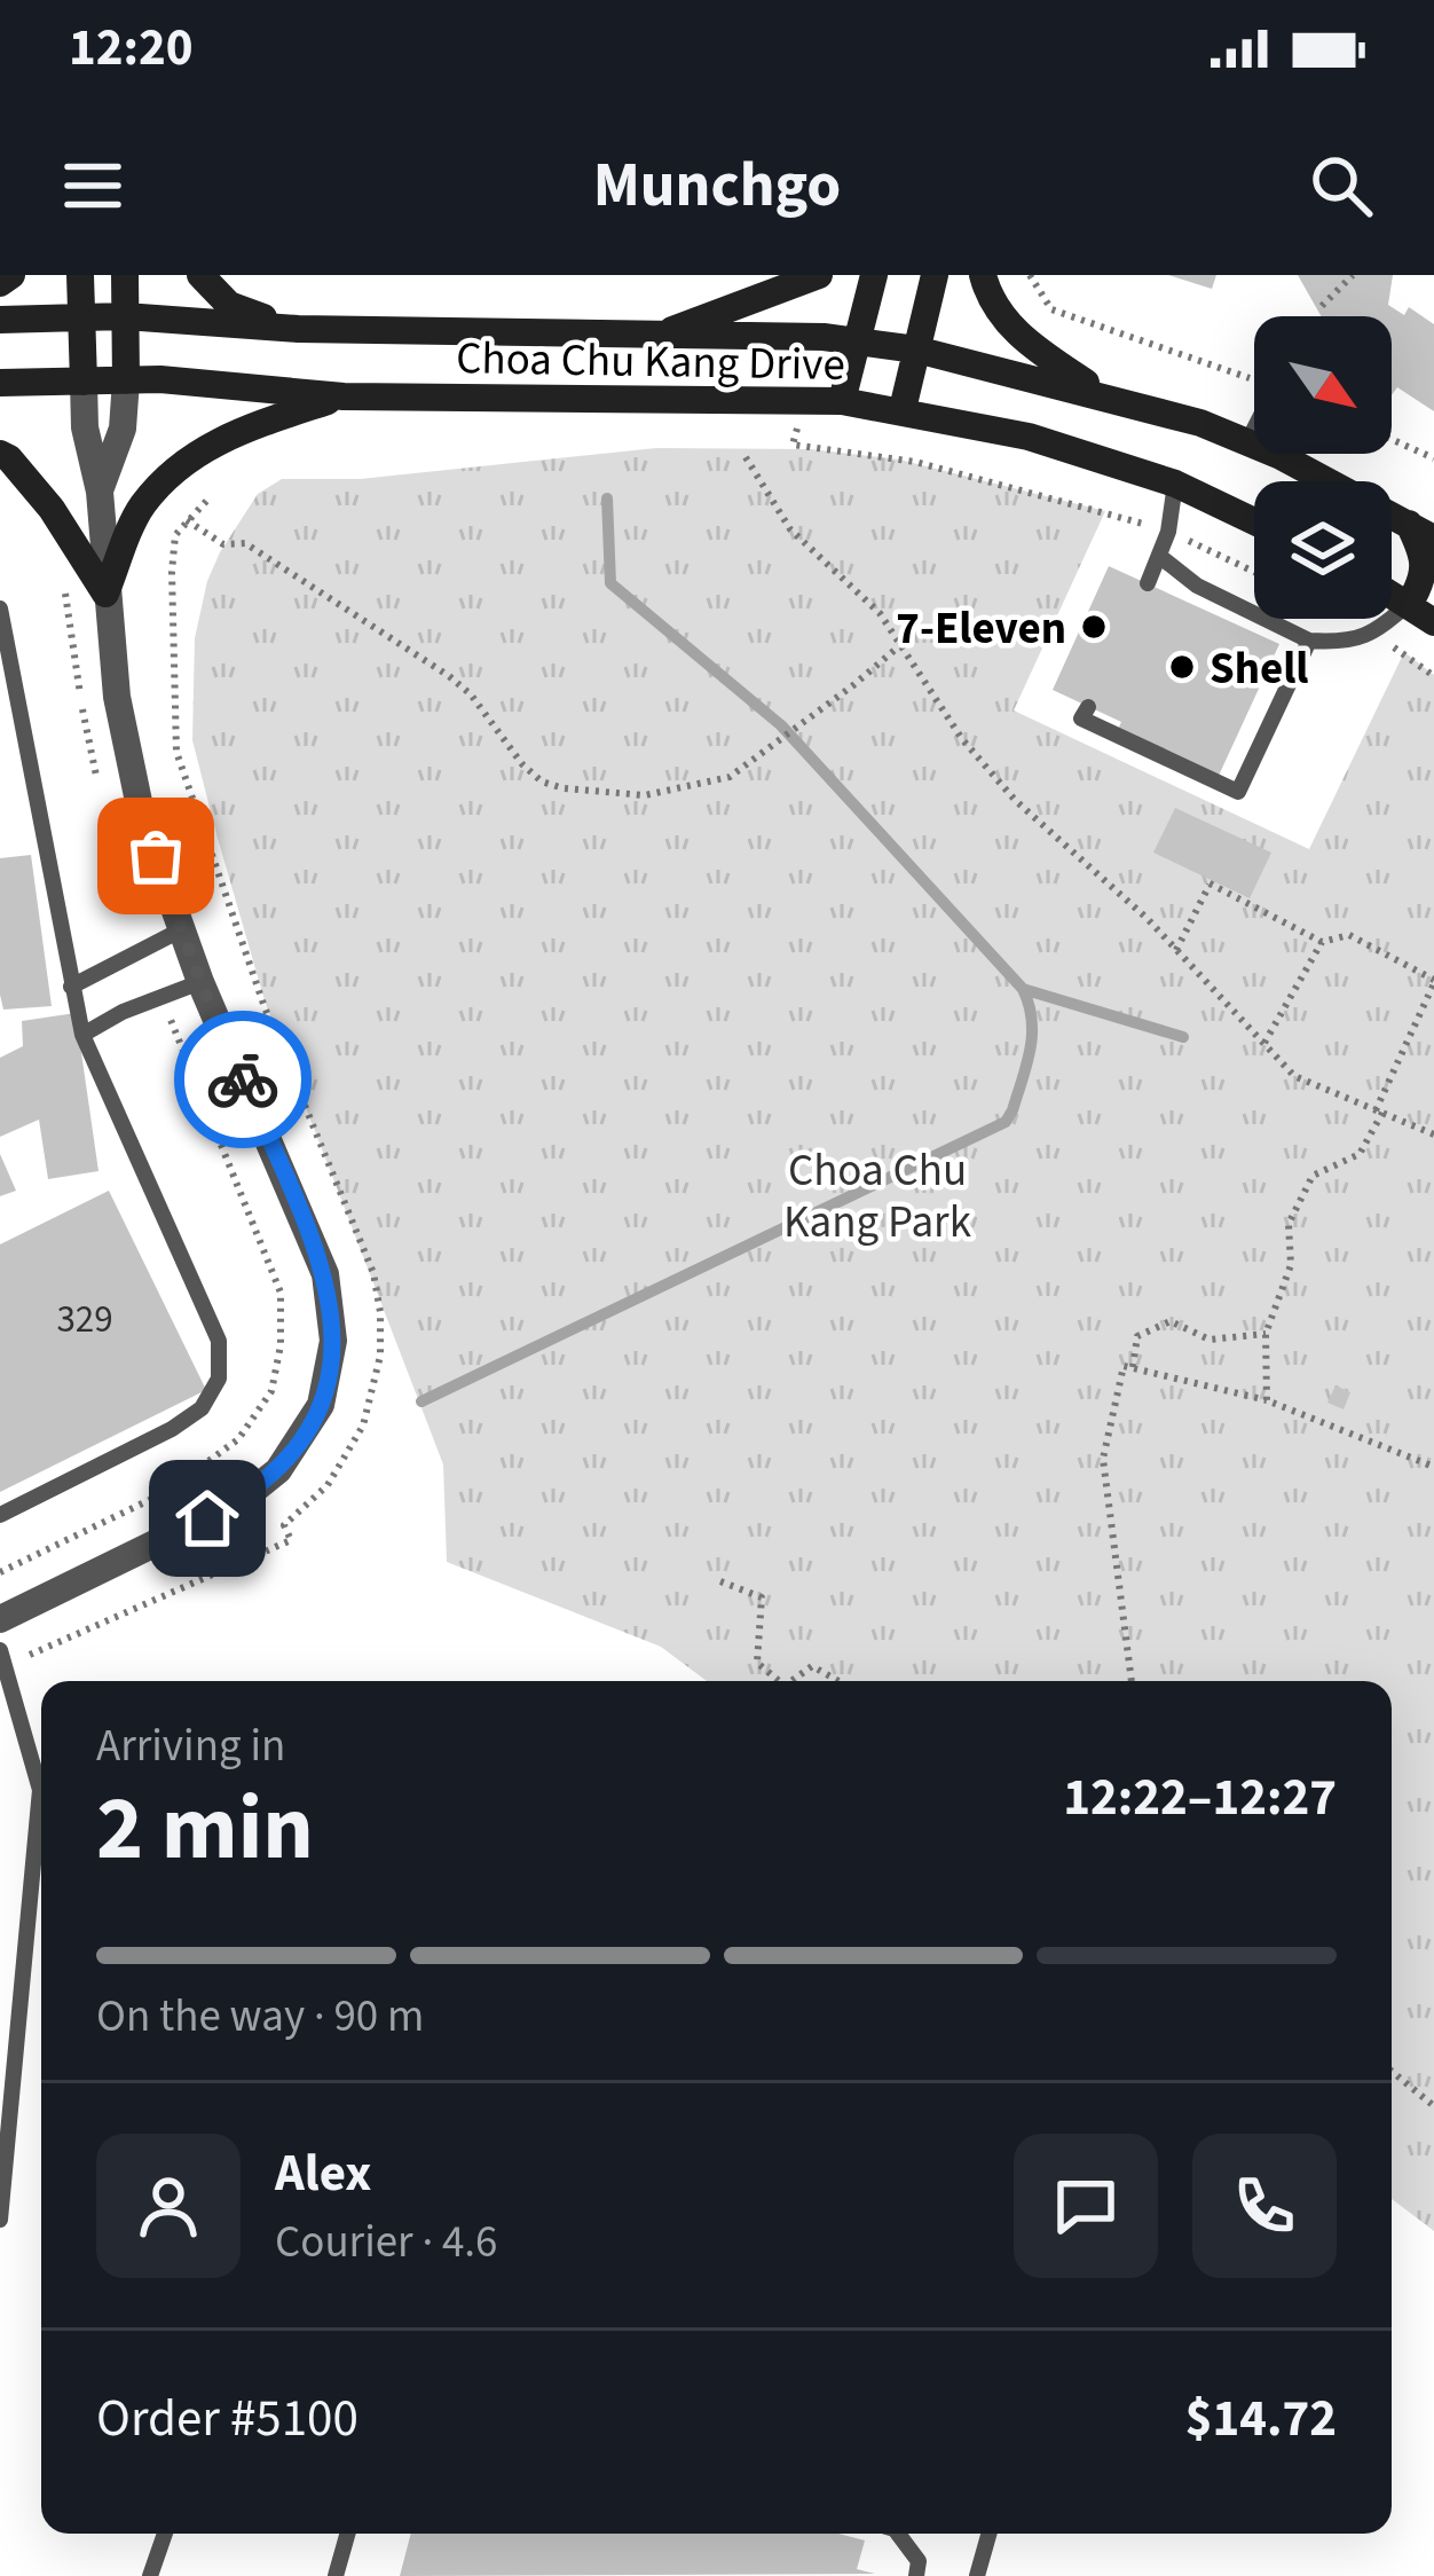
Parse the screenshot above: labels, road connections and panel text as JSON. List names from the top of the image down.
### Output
{
  "streets": {
    "main road": ["Choa Chu Kang Drive"]
  },
  "parks": ["Choa Chu Kang Park"],
  "places": ["7-Eleven", "Shell"],
  "house_numbers": ["329"],
  "north": "bottom right",
  "page": {
    "status": "12:20",
    "header": "Munchgo",
    "heading": ["2 min", "Arriving in", "12:22–12:27"],
    "panel": [
      "Alex",
      "Courier · 4.6",
      "Order #5100",
      "$14.72"
    ],
    "bar": "On the way · 90 m"
  }
}
